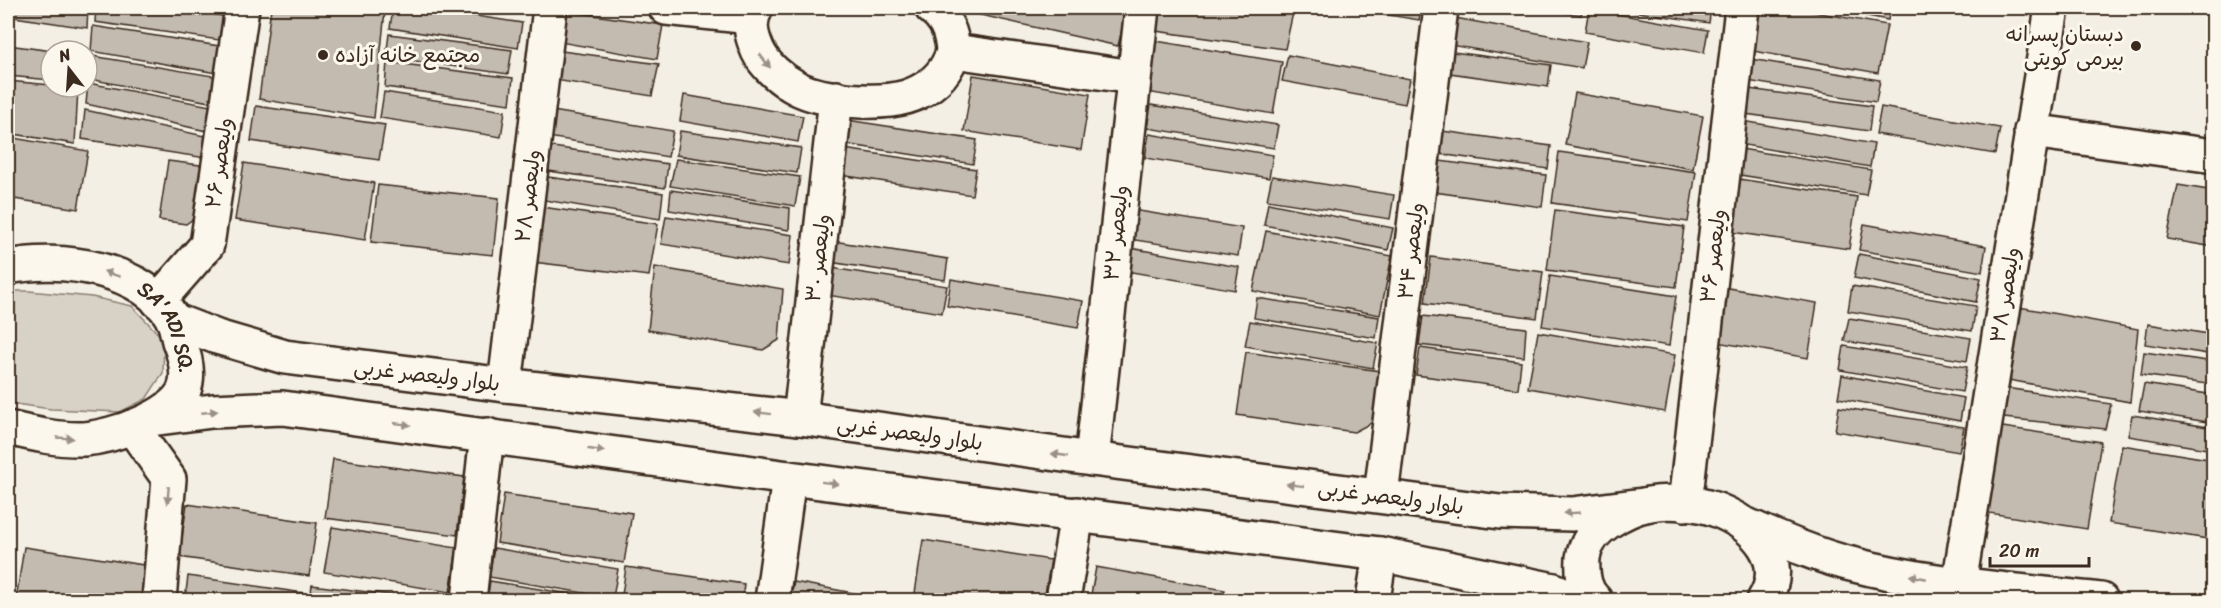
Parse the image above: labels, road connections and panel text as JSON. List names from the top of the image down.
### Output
{
  "streets": {
    "street": [
      "ولیعصر ۲۶",
      "ولیعصر ۲۸",
      "ولیعصر ۳۲",
      "ولیعصر ۳۴",
      "ولیعصر ۳۶",
      "ولیعصر ۳۰",
      "ولیعصر ۳۸",
      "SA'ADI SQ.",
      "بلوار ولیعصر غربی"
    ]
  },
  "crossings": [
    ["ولیعصر ۲۶", "SA'ADI SQ."],
    ["ولیعصر ۲۶", "بلوار ولیعصر غربی"],
    ["ولیعصر ۲۸", "بلوار ولیعصر غربی"],
    ["ولیعصر ۳۲", "بلوار ولیعصر غربی"],
    ["ولیعصر ۳۴", "بلوار ولیعصر غربی"],
    ["ولیعصر ۳۰", "بلوار ولیعصر غربی"],
    ["SA'ADI SQ.", "بلوار ولیعصر غربی"]
  ],
  "places": ["دبستان پسرانه بیرمی کویتی", "مجتمع خانه آزاده"],
  "scale_bar": "20 m",
  "north": "top"
}
